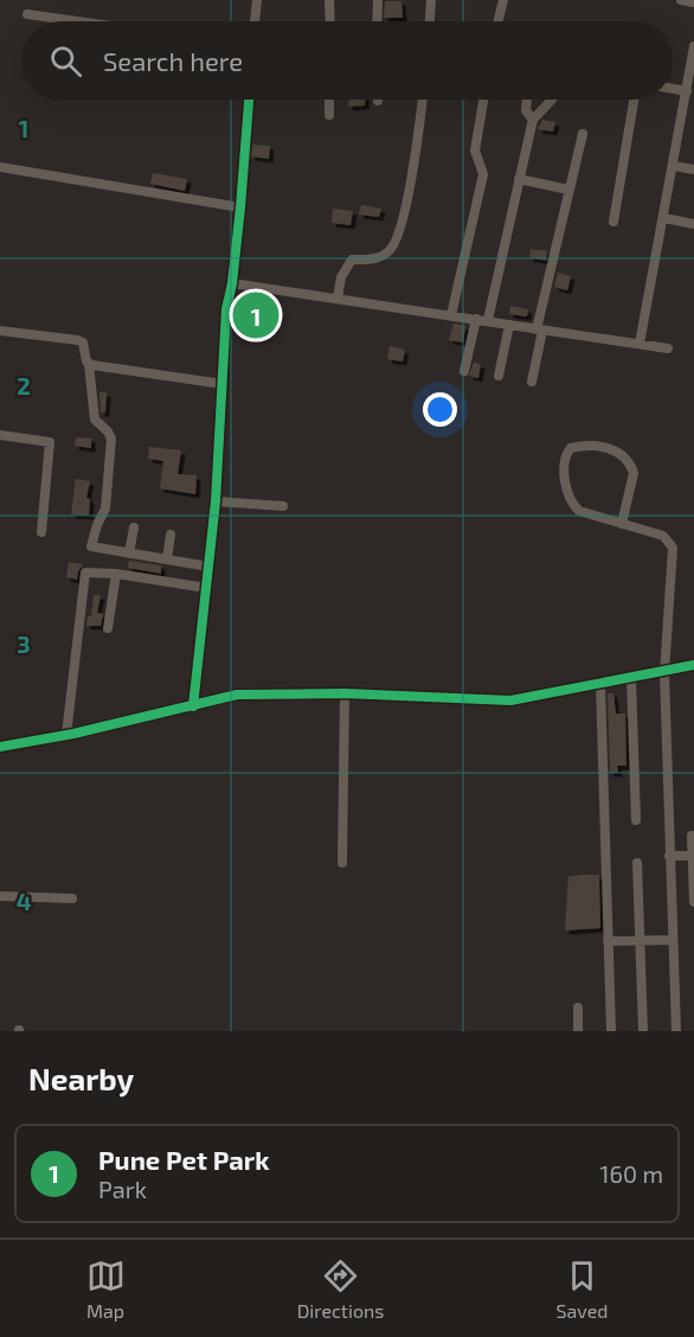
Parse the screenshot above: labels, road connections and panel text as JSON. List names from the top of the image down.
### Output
{
  "page": {
    "search": "Search here",
    "pins": "1",
    "heading": "Nearby",
    "list": [
      {
        "mark": "1",
        "name": "Pune Pet Park",
        "note": "Park",
        "value": "160 m"
      }
    ],
    "nav": ["Map", "Directions", "Saved"]
  },
  "grid": {
    "rows": [
      "1",
      "2",
      "3",
      "4"
    ]
  }
}
